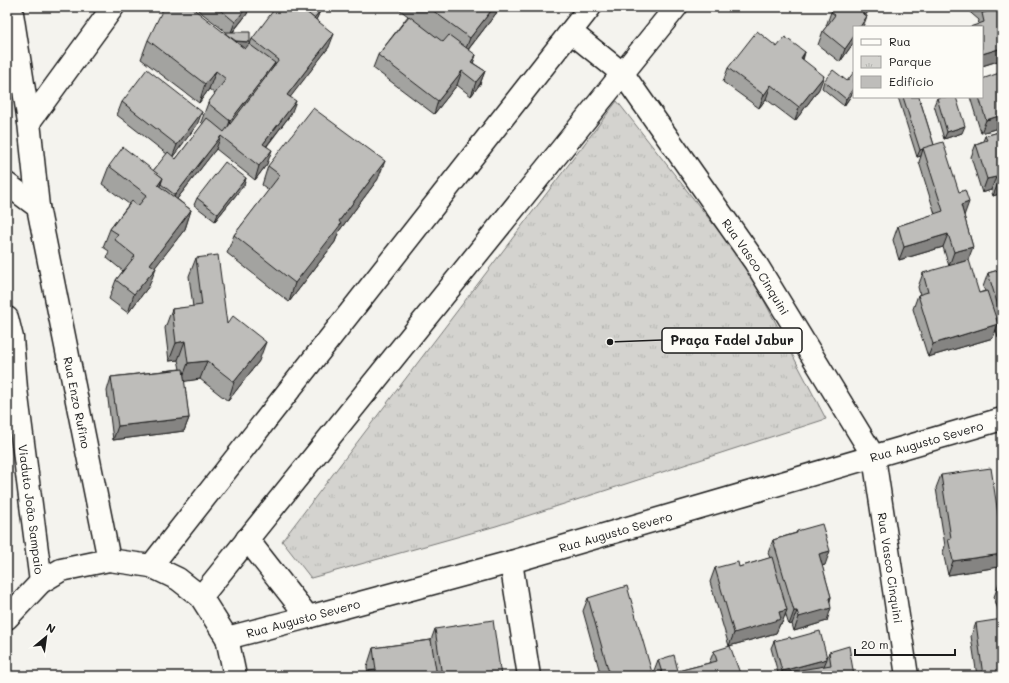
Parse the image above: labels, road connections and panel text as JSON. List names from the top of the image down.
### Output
{
  "streets": {
    "street": [
      "Rua Vasco Cinquini",
      "Rua Enzo Rufino",
      "Rua Augusto Severo",
      "Viaduto João Sampaio"
    ]
  },
  "crossings": [
    ["Rua Vasco Cinquini", "Rua Augusto Severo"]
  ],
  "places": ["Praça Fadel Jabur"],
  "legend": ["Rua", "Parque", "Edifício"],
  "scale_bar": "20 m",
  "north": "top right"
}
